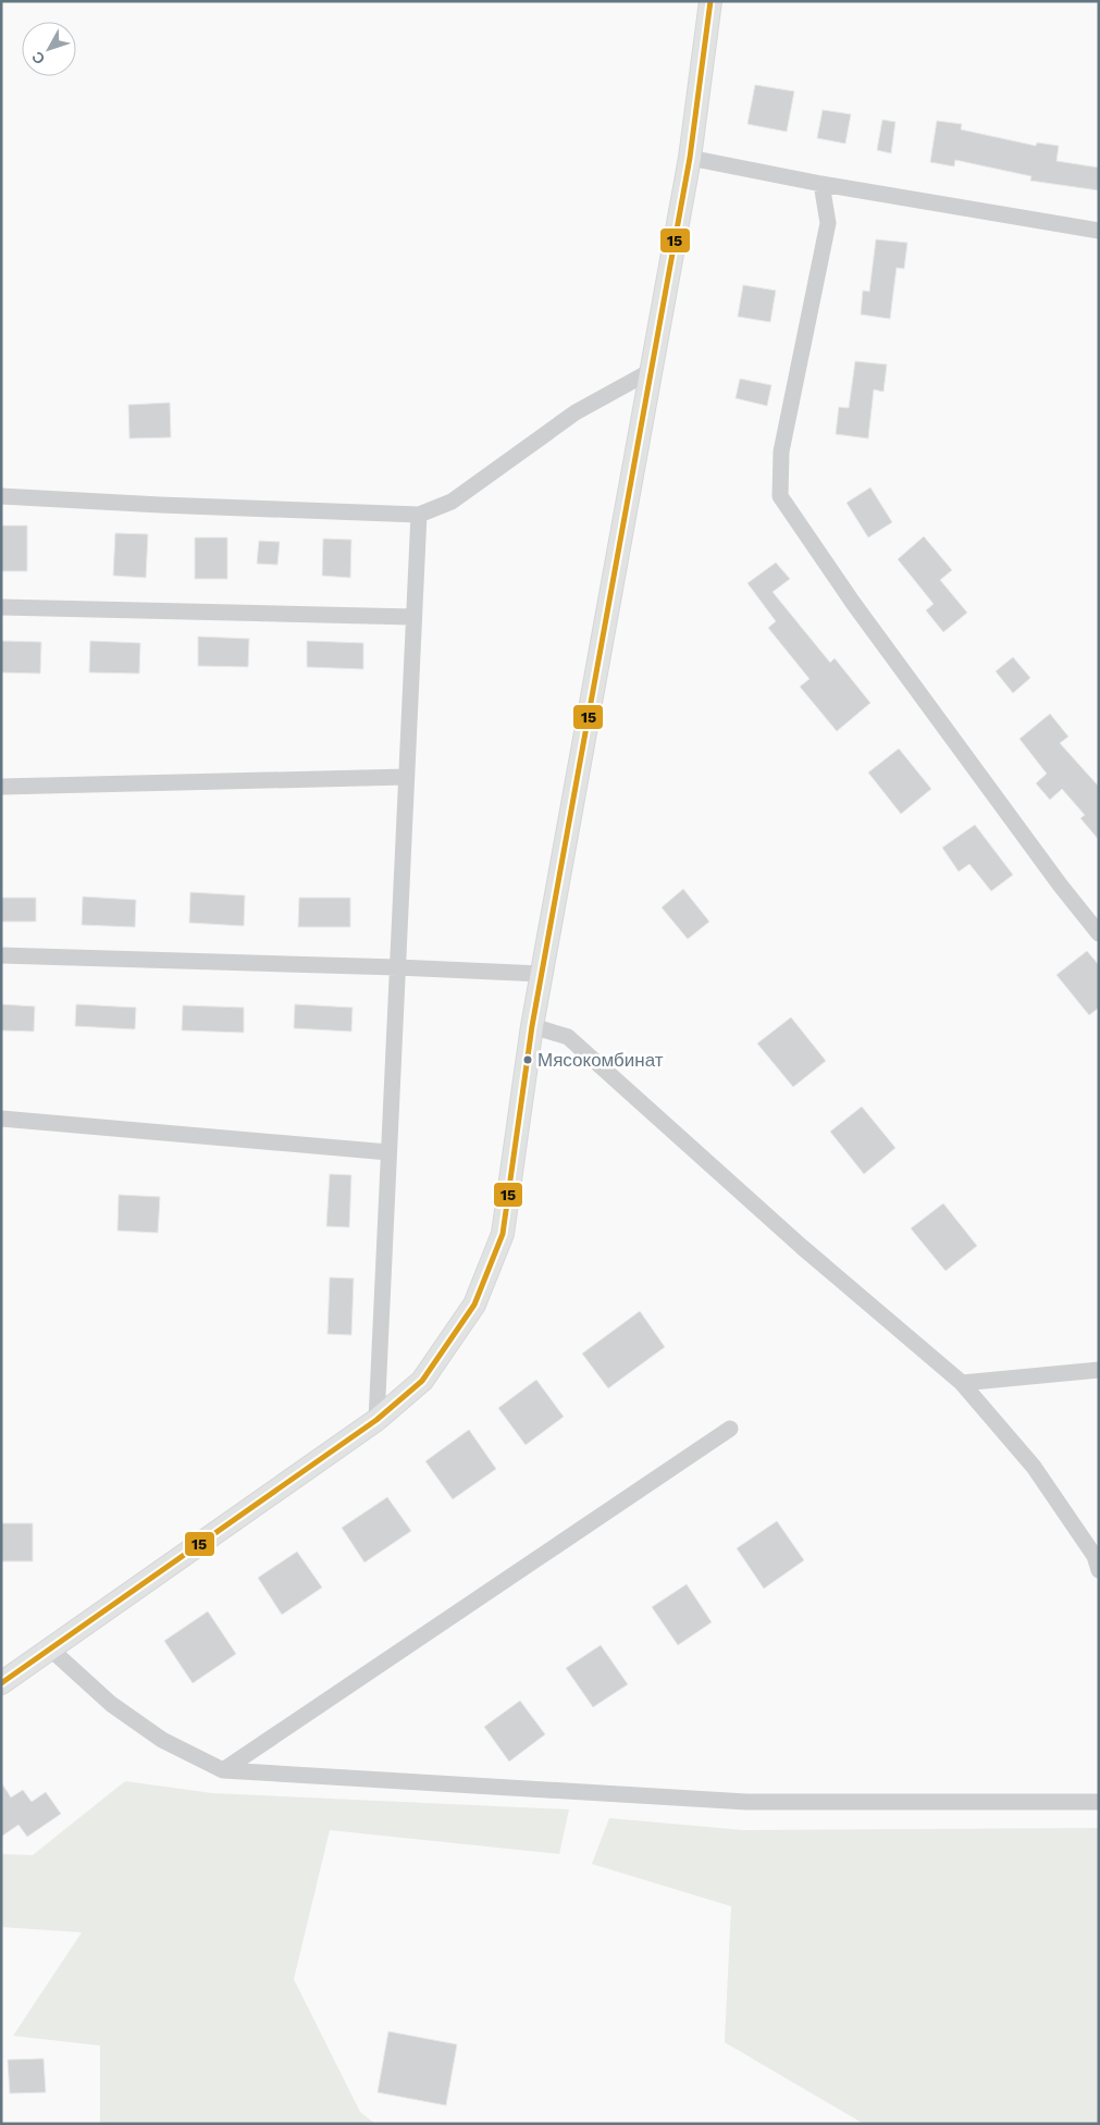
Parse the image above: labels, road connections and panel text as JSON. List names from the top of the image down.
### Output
{
  "places": ["Мясокомбинат"],
  "lines": ["transit line 15"],
  "north": "bottom left"
}
